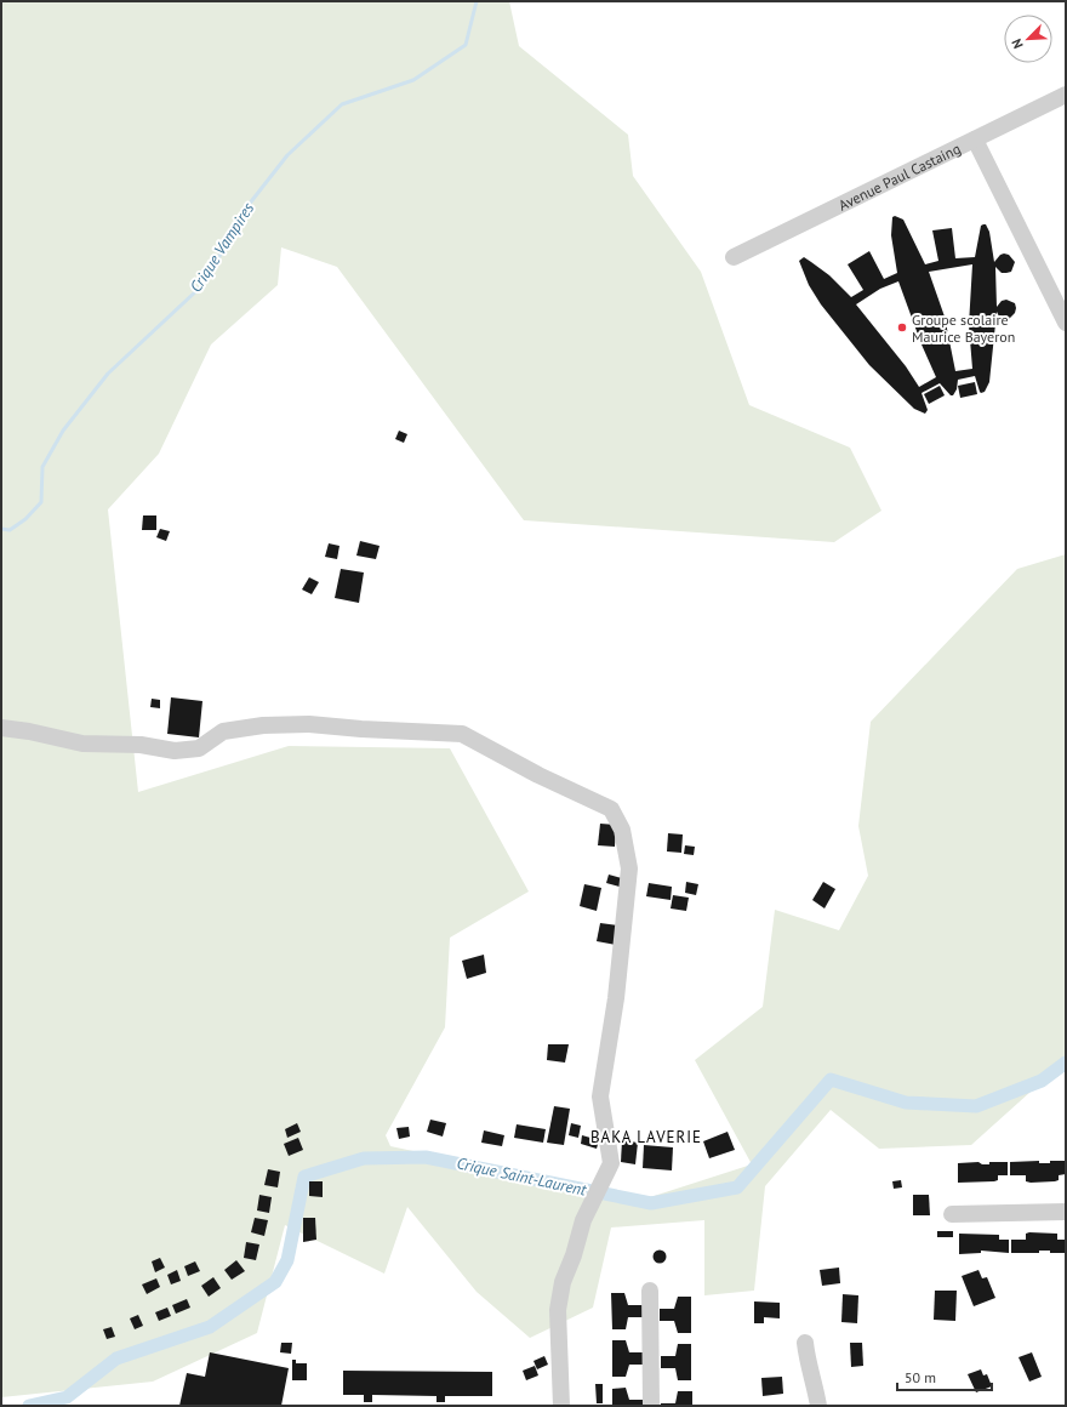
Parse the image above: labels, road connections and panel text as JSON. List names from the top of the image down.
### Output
{
  "streets": {
    "street": ["Avenue Paul Castaing"]
  },
  "districts": ["BAKA LAVERIE"],
  "water": ["Crique Vampires", "Crique Saint-Laurent"],
  "places": ["Groupe scolaire Maurice Bayeron"],
  "scale_bar": "50 m",
  "north": "bottom left"
}
